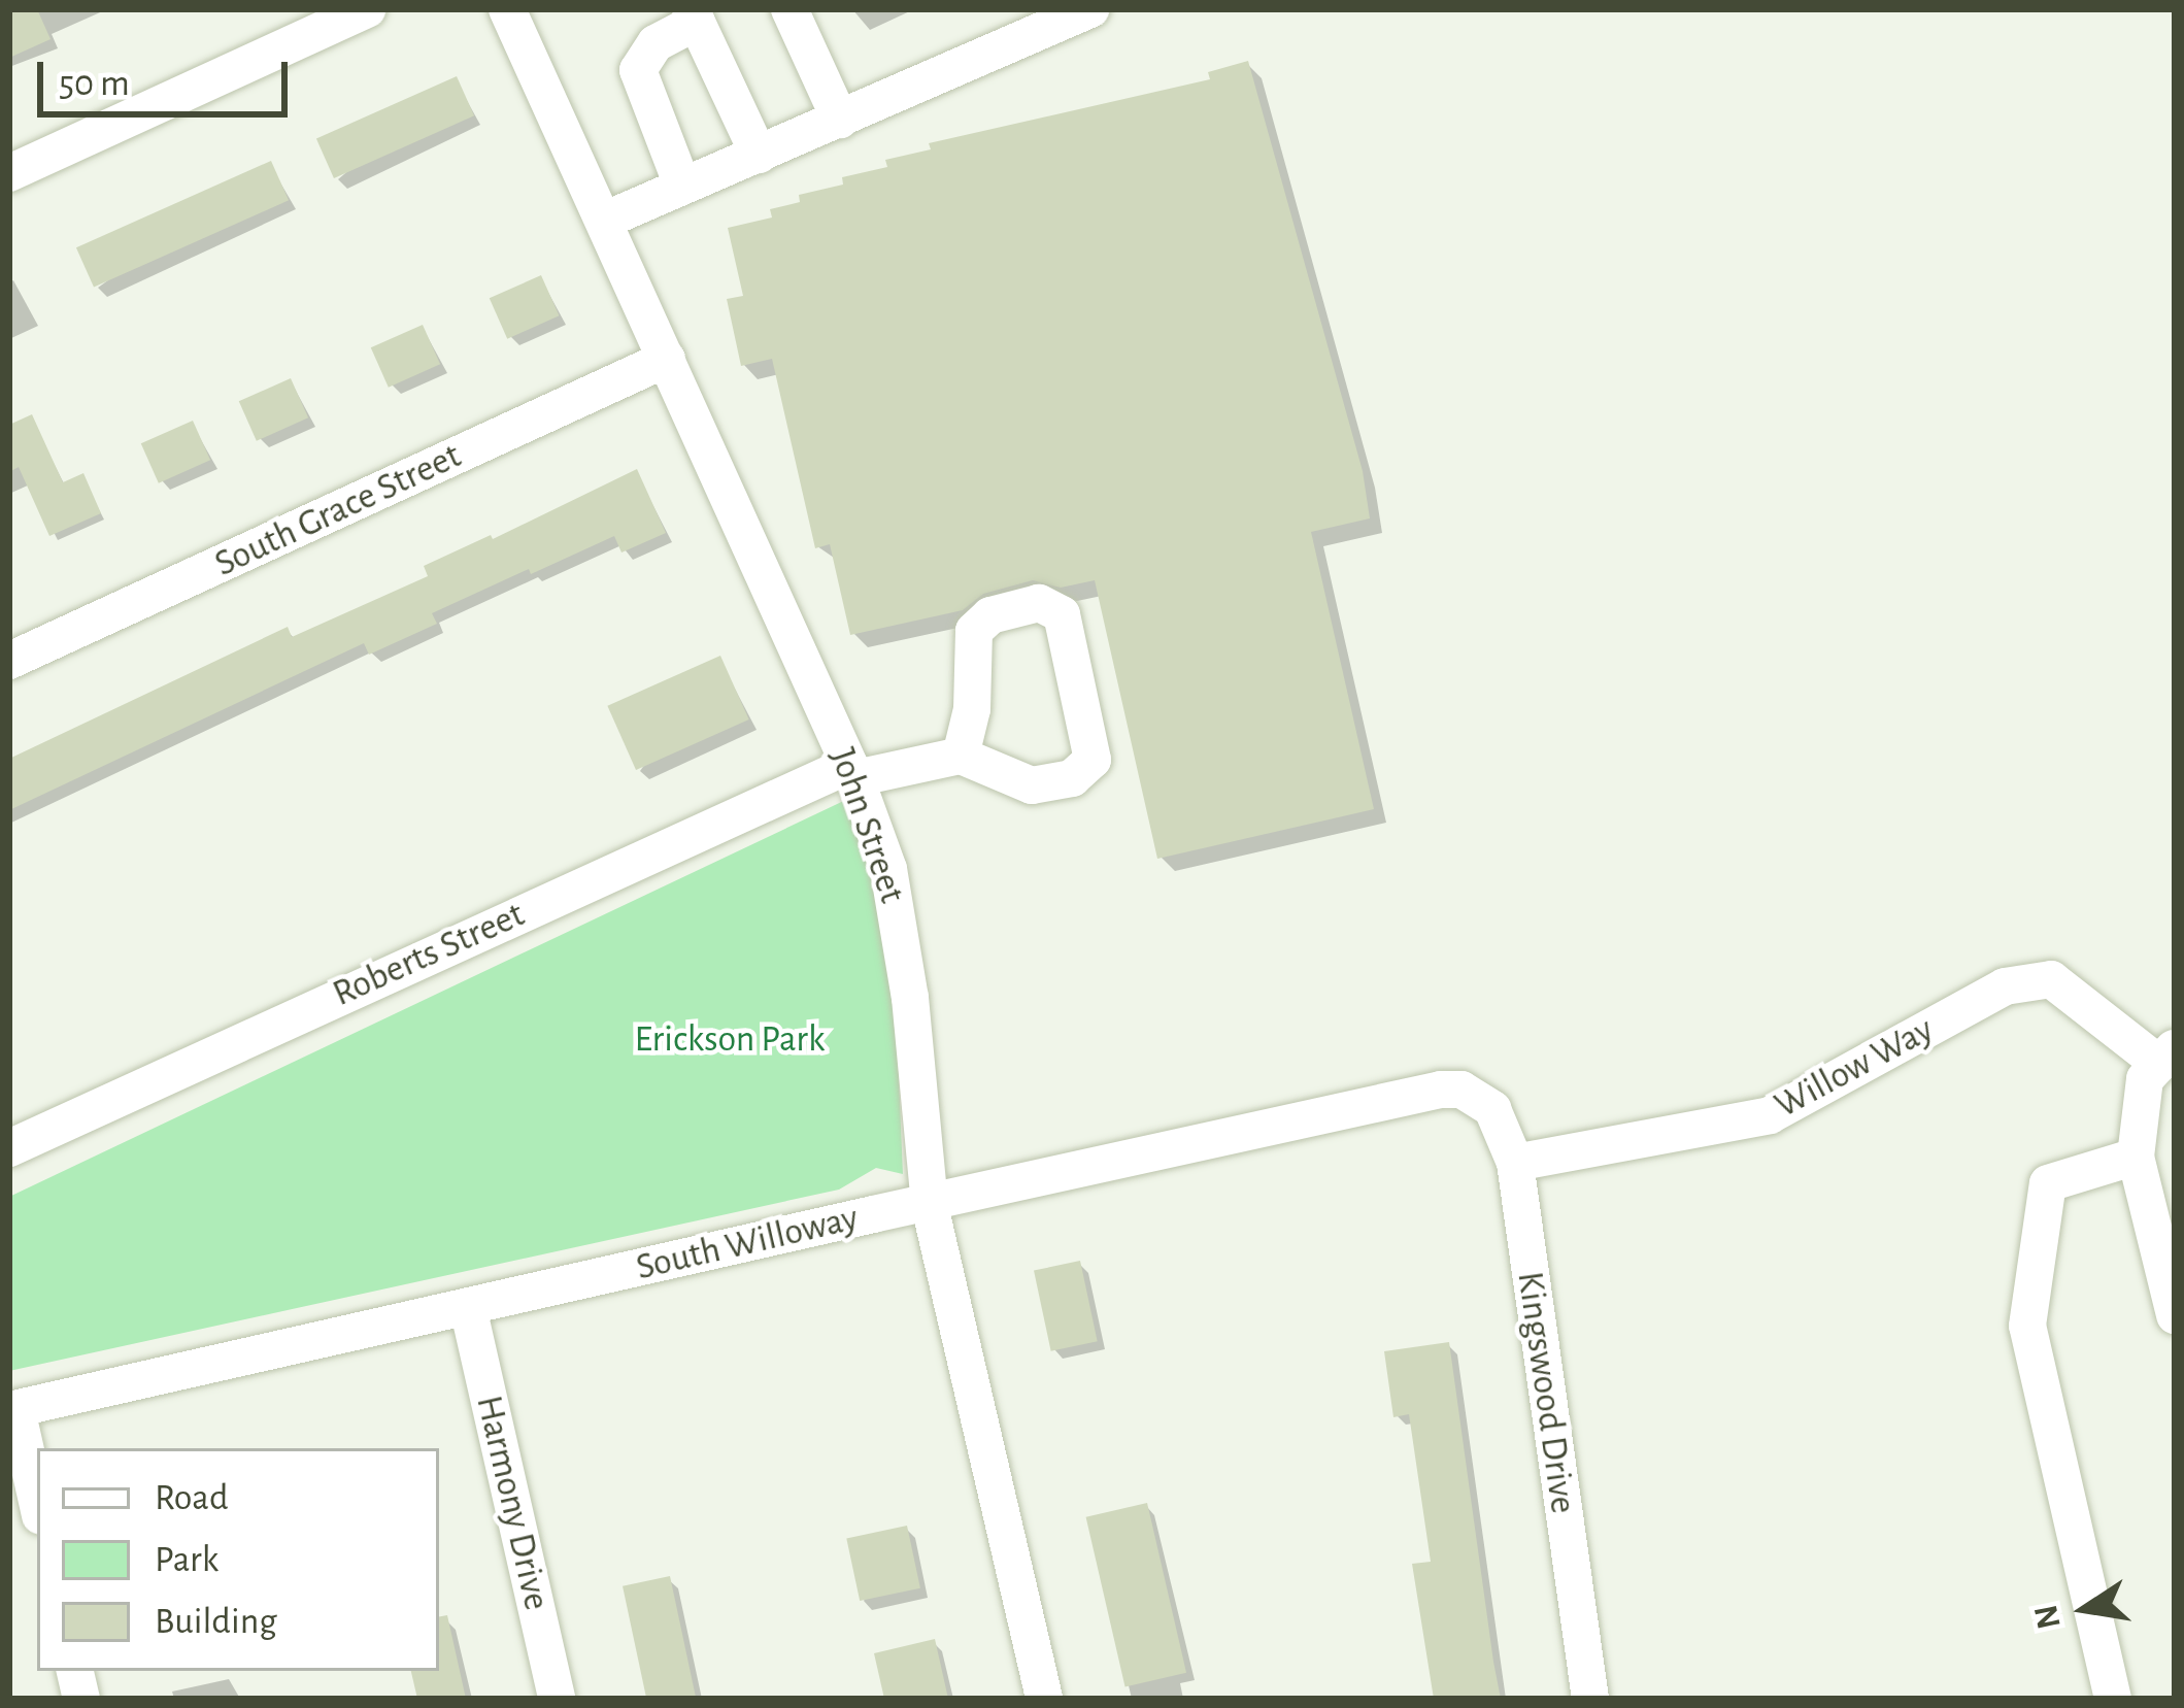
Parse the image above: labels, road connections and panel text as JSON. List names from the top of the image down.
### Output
{
  "streets": {
    "street": [
      "South Grace Street",
      "John Street",
      "Roberts Street",
      "Willow Way",
      "South Willoway",
      "Kingswood Drive",
      "Harmony Drive"
    ]
  },
  "crossings": [
    ["South Grace Street", "John Street"],
    ["John Street", "Roberts Street"],
    ["John Street", "South Willoway"],
    ["Willow Way", "Kingswood Drive"],
    ["South Willoway", "Kingswood Drive"],
    ["South Willoway", "Harmony Drive"]
  ],
  "parks": ["Erickson Park"],
  "legend": ["Road", "Park", "Building"],
  "scale_bar": "50 m",
  "north": "left"
}
